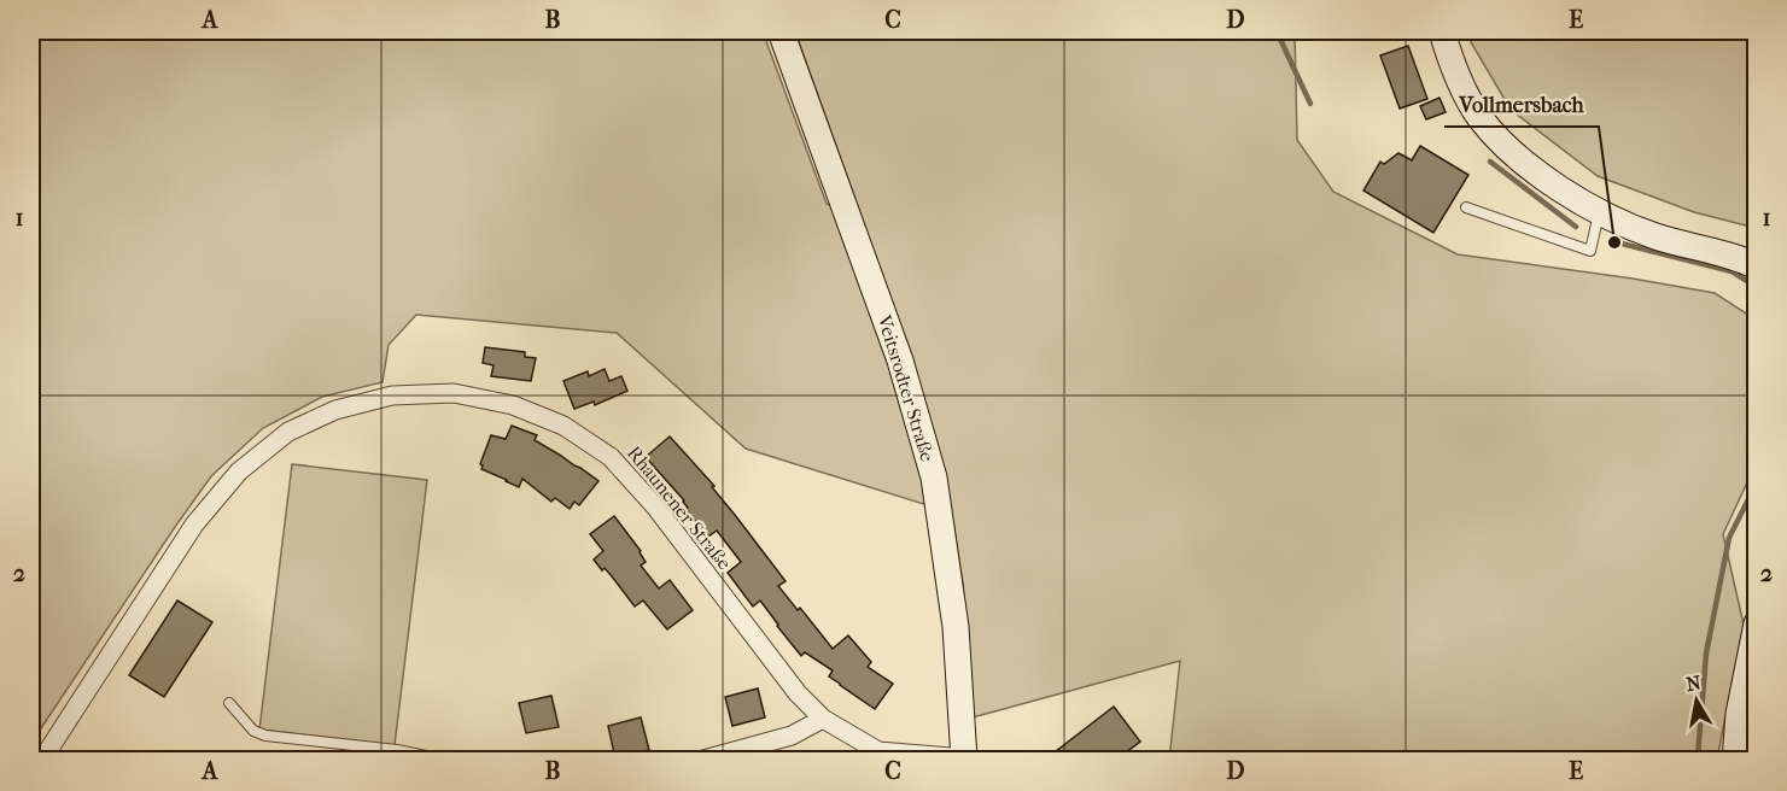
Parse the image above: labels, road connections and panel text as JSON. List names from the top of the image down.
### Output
{
  "streets": {
    "street": ["Veitsrodter Straße", "Rhaunener Straße"]
  },
  "crossings": [
    ["Veitsrodter Straße", "Rhaunener Straße"]
  ],
  "places": ["Vollmersbach"],
  "north": "top",
  "grid": {
    "columns": [
      "A",
      "B",
      "C",
      "D",
      "E"
    ],
    "rows": ["1", "2"]
  }
}
